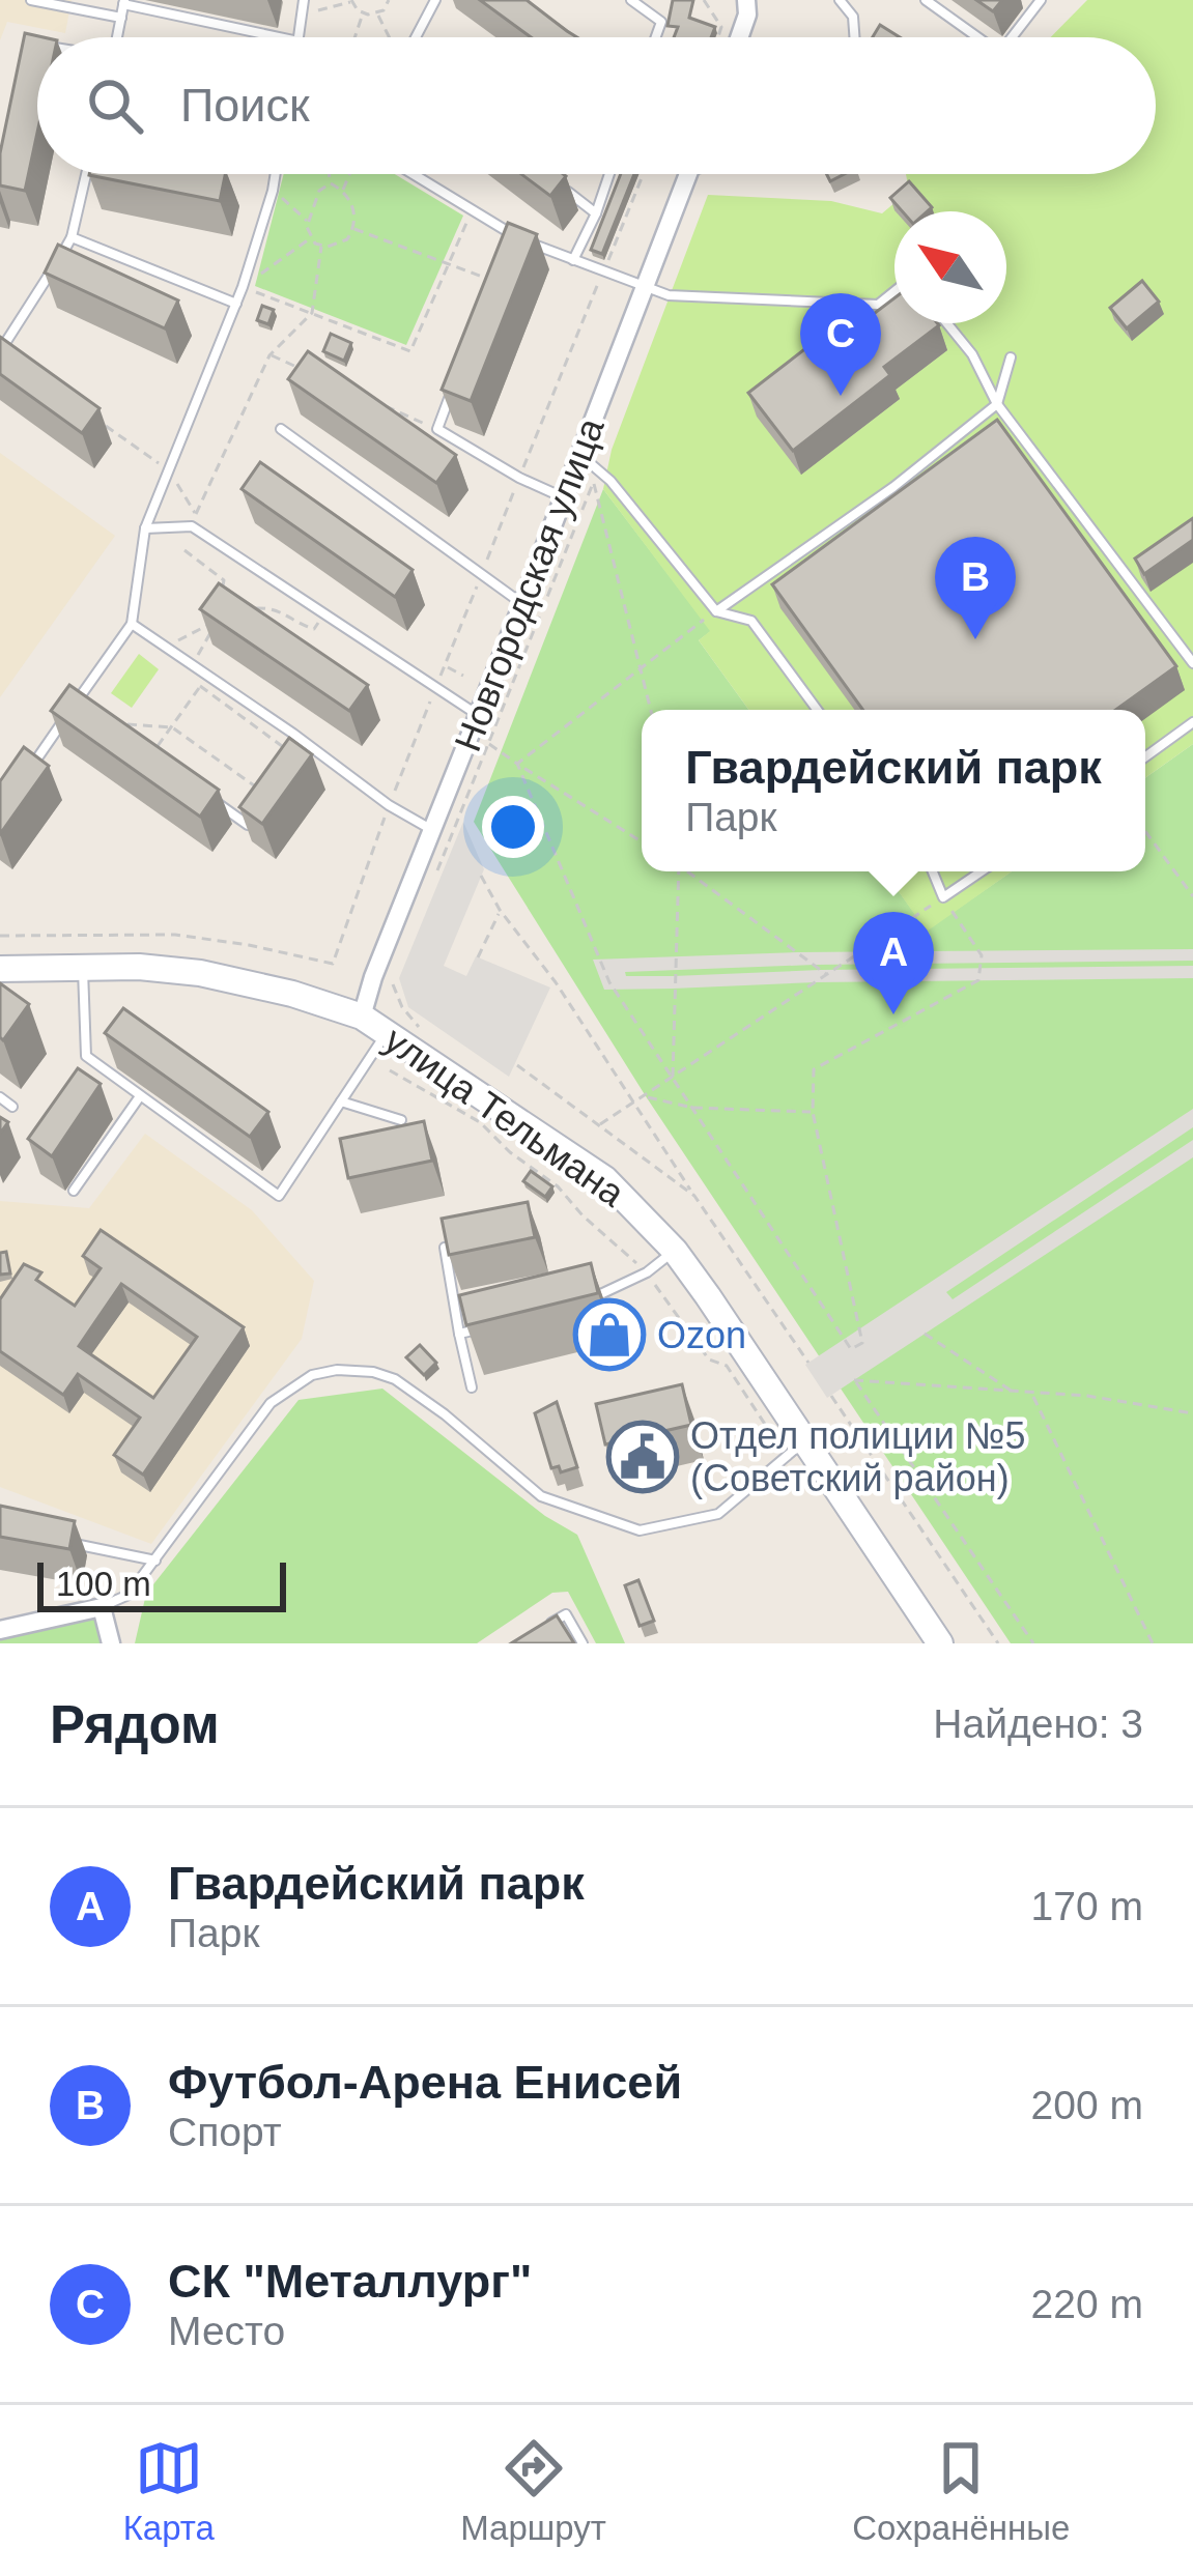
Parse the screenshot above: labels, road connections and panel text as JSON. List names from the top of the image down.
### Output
{
  "streets": {
    "main road": ["улица Тельмана"],
    "street": ["Новгородская улица"]
  },
  "crossings": [
    ["Новгородская улица", "улица Тельмана"]
  ],
  "places": {
    "shop": ["Ozon"],
    "public building": ["Отдел полиции №5 (Советский район)"]
  },
  "scale_bar": "100 m",
  "north": "top left",
  "page": {
    "search": "Поиск",
    "pins": ["C", "B", "A"],
    "popup": ["Гвардейский парк", "Парк"],
    "scale": "100 m",
    "heading": ["Рядом", "Найдено: 3"],
    "list": [
      {
        "mark": "A",
        "name": "Гвардейский парк",
        "note": "Парк",
        "value": "170 m"
      },
      {
        "mark": "B",
        "name": "Футбол-Арена Енисей",
        "note": "Спорт",
        "value": "200 m"
      },
      {
        "mark": "C",
        "name": "СК \"Металлург\"",
        "note": "Место",
        "value": "220 m"
      }
    ],
    "nav": ["Карта", "Маршрут", "Сохранённые"]
  }
}
